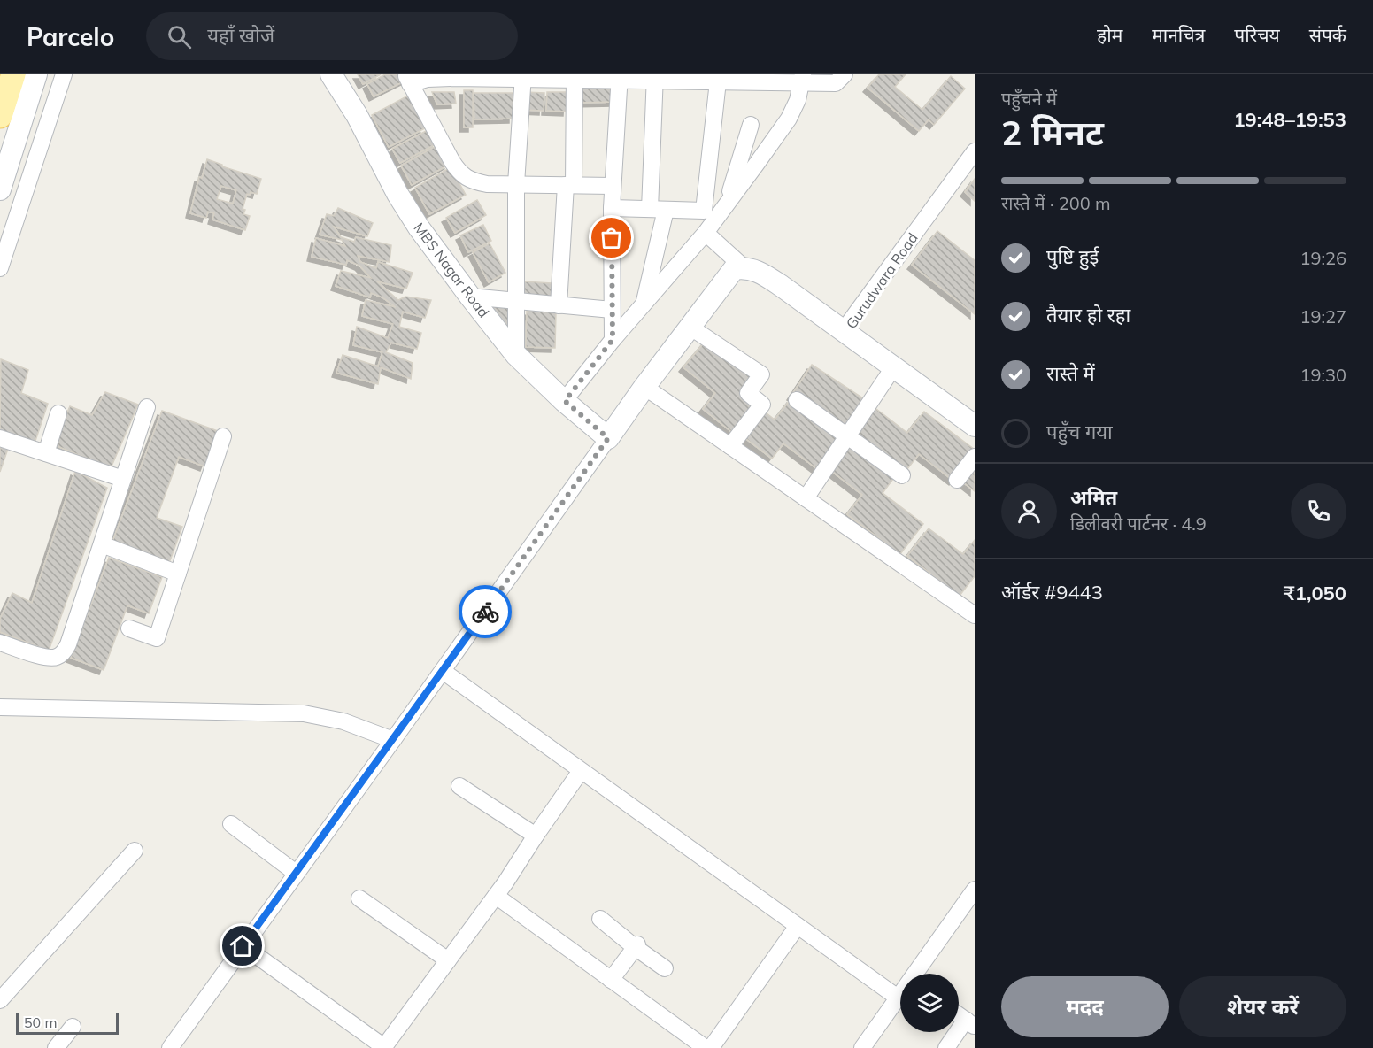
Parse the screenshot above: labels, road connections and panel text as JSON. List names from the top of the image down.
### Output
{
  "streets": {
    "street": ["MBS Nagar Road", "Gurudwara Road"]
  },
  "scale_bar": "50 m",
  "page": {
    "header": "Parcelo",
    "search": "यहाँ खोजें",
    "nav": [
      "होम",
      "मानचित्र",
      "परिचय",
      "संपर्क"
    ],
    "heading": ["2 मिनट", "पहुँचने में", "19:48–19:53"],
    "panel": [
      "अमित",
      "डिलीवरी पार्टनर · 4.9",
      "ऑर्डर #9443",
      "₹1,050"
    ],
    "bar": "रास्ते में · 200 m",
    "list": [
      ["पुष्टि हुई", "19:26"],
      ["तैयार हो रहा", "19:27"],
      ["रास्ते में", "19:30"],
      "पहुँच गया"
    ],
    "buttons": ["मदद", "शेयर करें"],
    "scale": "50 m"
  }
}
